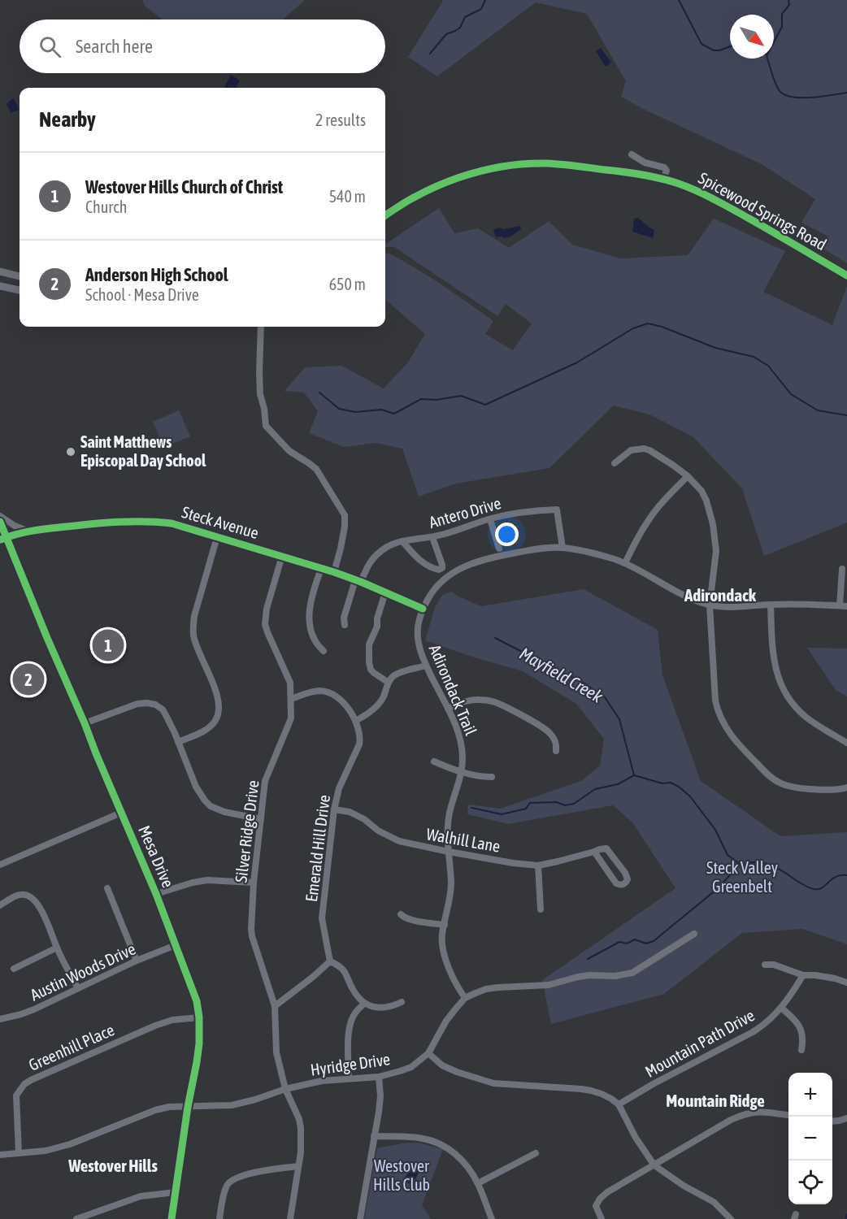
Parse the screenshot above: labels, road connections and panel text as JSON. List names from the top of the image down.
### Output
{
  "streets": {
    "main road": ["Spicewood Springs Road"],
    "street": [
      "Antero Drive",
      "Steck Avenue",
      "Adirondack Trail",
      "Silver Ridge Drive",
      "Walhill Lane",
      "Emerald Hill Drive",
      "Mesa Drive",
      "Austin Woods Drive",
      "Mountain Path Drive",
      "Greenhill Place",
      "Hyridge Drive"
    ]
  },
  "crossings": [
    ["Antero Drive", "Steck Avenue"],
    ["Antero Drive", "Adirondack Trail"],
    ["Steck Avenue", "Adirondack Trail"],
    ["Steck Avenue", "Silver Ridge Drive"],
    ["Steck Avenue", "Mesa Drive"],
    ["Adirondack Trail", "Walhill Lane"],
    ["Adirondack Trail", "Hyridge Drive"],
    ["Silver Ridge Drive", "Emerald Hill Drive"],
    ["Silver Ridge Drive", "Hyridge Drive"],
    ["Walhill Lane", "Emerald Hill Drive"],
    ["Mesa Drive", "Austin Woods Drive"],
    ["Mesa Drive", "Greenhill Place"],
    ["Mesa Drive", "Hyridge Drive"],
    ["Greenhill Place", "Hyridge Drive"]
  ],
  "districts": ["Adirondack", "Mountain Ridge", "Westover Hills"],
  "water": ["Mayfield Creek"],
  "parks": ["Steck Valley Greenbelt", "Westover Hills Club"],
  "places": ["Saint Matthews Episcopal Day School"],
  "north": "bottom right",
  "page": {
    "search": "Search here",
    "heading": ["Nearby", "2 results"],
    "list": [
      {
        "mark": "1",
        "name": "Westover Hills Church of Christ",
        "note": "Church",
        "value": "540 m"
      },
      {
        "mark": "2",
        "name": "Anderson High School",
        "note": "School · Mesa Drive",
        "value": "650 m"
      }
    ],
    "pins": ["1", "2"],
    "map_buttons": ["+", "−"]
  }
}
